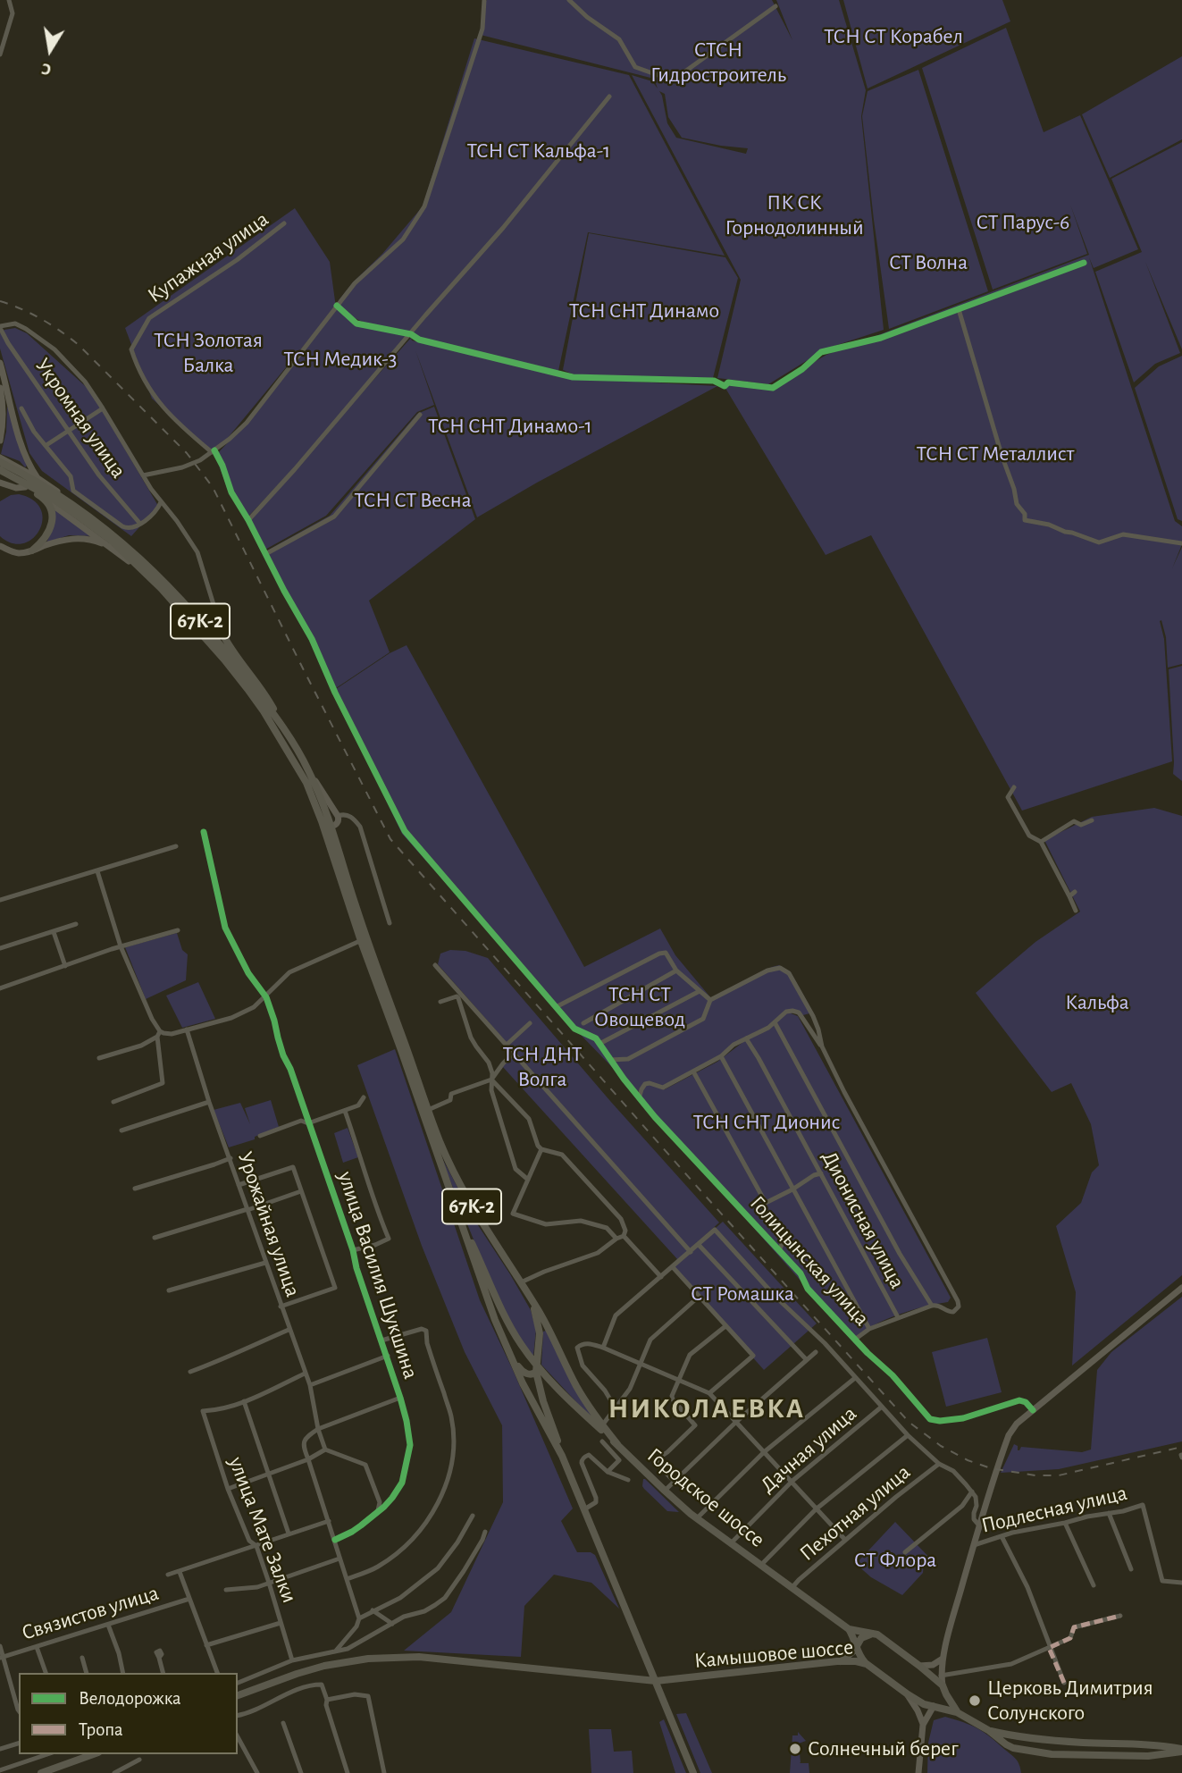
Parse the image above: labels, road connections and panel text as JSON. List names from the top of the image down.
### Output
{
  "streets": {
    "main road": ["67К-2", "Городское шоссе", "Камышовое шоссе"],
    "street": [
      "Купажная улица",
      "Укромная улица",
      "Дионисная улица",
      "Урожайная улица",
      "Голицынская улица",
      "улица Василия Шукшина",
      "Дачная улица",
      "Подлесная улица",
      "Пехотная улица",
      "улица Мате Залки",
      "Связистов улица"
    ]
  },
  "crossings": [
    ["67К-2", "Городское шоссе"],
    ["Дачная улица", "Городское шоссе"],
    ["Городское шоссе", "Пехотная улица"],
    ["Городское шоссе", "Камышовое шоссе"]
  ],
  "districts": ["НИКОЛАЕВКА"],
  "parks": [
    "ТСН СТ Корабел",
    "СТСН Гидростроитель",
    "ТСН СТ Кальфа-1",
    "ПК СК Горнодолинный",
    "СТ Парус-6",
    "СТ Волна",
    "ТСН СНТ Динамо",
    "ТСН Золотая Балка",
    "ТСН Медик-3",
    "ТСН СНТ Динамо-1",
    "ТСН СТ Металлист",
    "ТСН СТ Весна",
    "ТСН СТ Овощевод",
    "Кальфа",
    "ТСН ДНТ Волга",
    "ТСН СНТ Дионис",
    "СТ Ромашка",
    "СТ Флора"
  ],
  "places": ["Церковь Димитрия Солунского", "Солнечный берег"],
  "legend": ["Велодорожка", "Тропа"],
  "north": "bottom"
}
